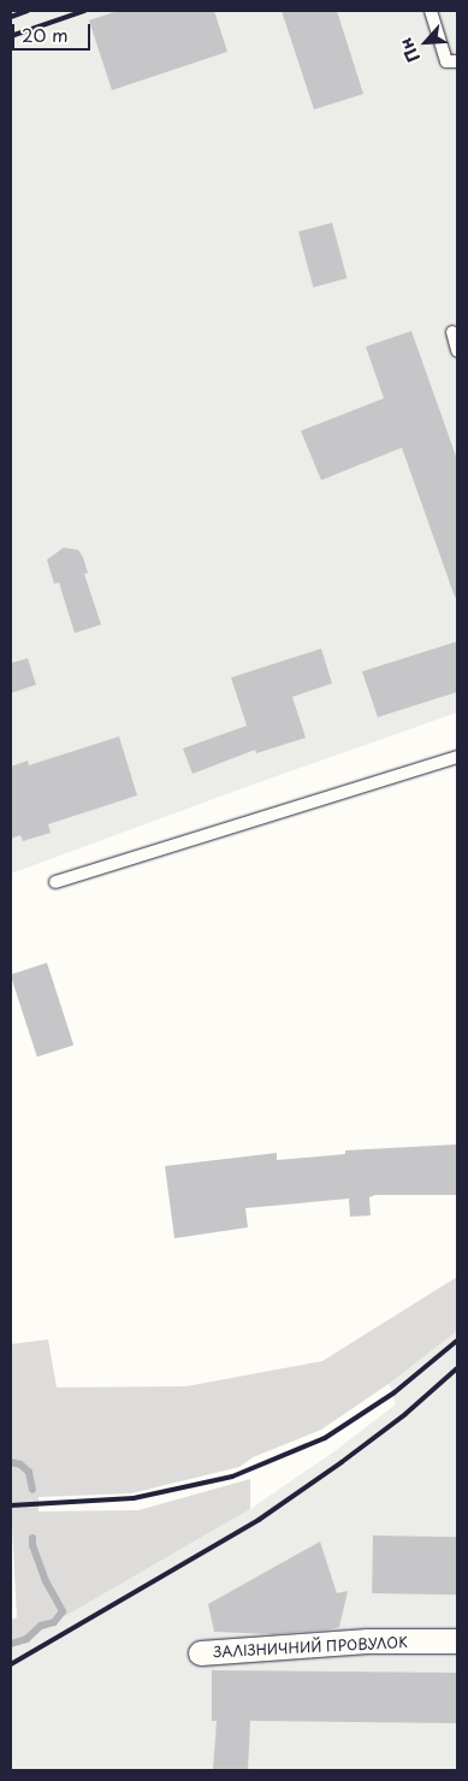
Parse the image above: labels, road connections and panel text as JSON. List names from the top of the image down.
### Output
{
  "streets": {
    "street": ["ЗАЛІЗНИЧНИЙ ПРОВУЛОК"]
  },
  "scale_bar": "20 m",
  "north": "bottom left"
}
